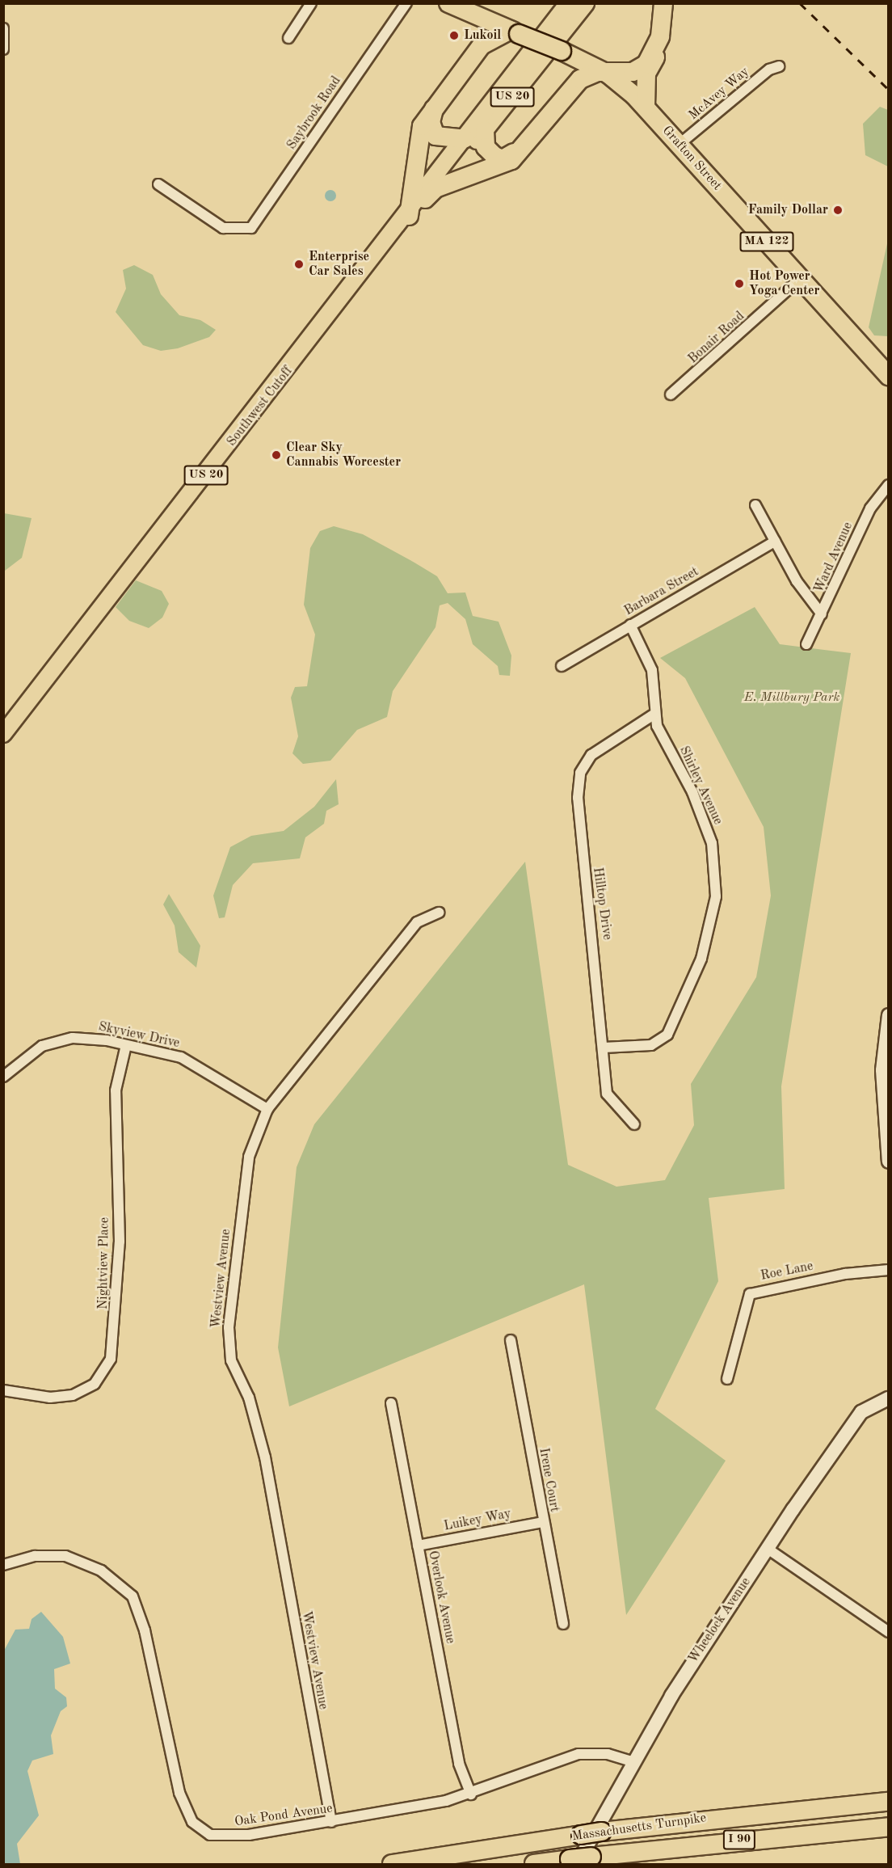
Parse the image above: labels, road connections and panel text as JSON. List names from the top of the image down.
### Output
{
  "streets": {
    "highway": [
      "Grafton Street",
      "MA 122",
      "Massachusetts Turnpike",
      "I 90"
    ],
    "main road": ["US 20", "Southwest Cutoff"],
    "street": [
      "McAvey Way",
      "Saybrook Road",
      "Bonair Road",
      "Ward Avenue",
      "Barbara Street",
      "Shirley Avenue",
      "Hilltop Drive",
      "Skyview Drive",
      "Nightview Place",
      "Roe Lane",
      "Westview Avenue",
      "Irene Court",
      "Luikey Way",
      "Overlook Avenue",
      "Wheelock Avenue",
      "Oak Pond Avenue"
    ]
  },
  "crossings": [
    ["McAvey Way", "Grafton Street"],
    ["Grafton Street", "Bonair Road"],
    ["Barbara Street", "Shirley Avenue"],
    ["Shirley Avenue", "Hilltop Drive"],
    ["Skyview Drive", "Nightview Place"],
    ["Skyview Drive", "Westview Avenue"],
    ["Westview Avenue", "Oak Pond Avenue"],
    ["Irene Court", "Luikey Way"],
    ["Luikey Way", "Overlook Avenue"],
    ["Overlook Avenue", "Oak Pond Avenue"],
    ["Wheelock Avenue", "Oak Pond Avenue"],
    ["Wheelock Avenue", "Massachusetts Turnpike"]
  ],
  "parks": ["E. Millbury Park"],
  "places": [
    "Lukoil",
    "Family Dollar",
    "Enterprise Car Sales",
    "Hot Power Yoga Center",
    "Clear Sky Cannabis Worcester"
  ]
}
